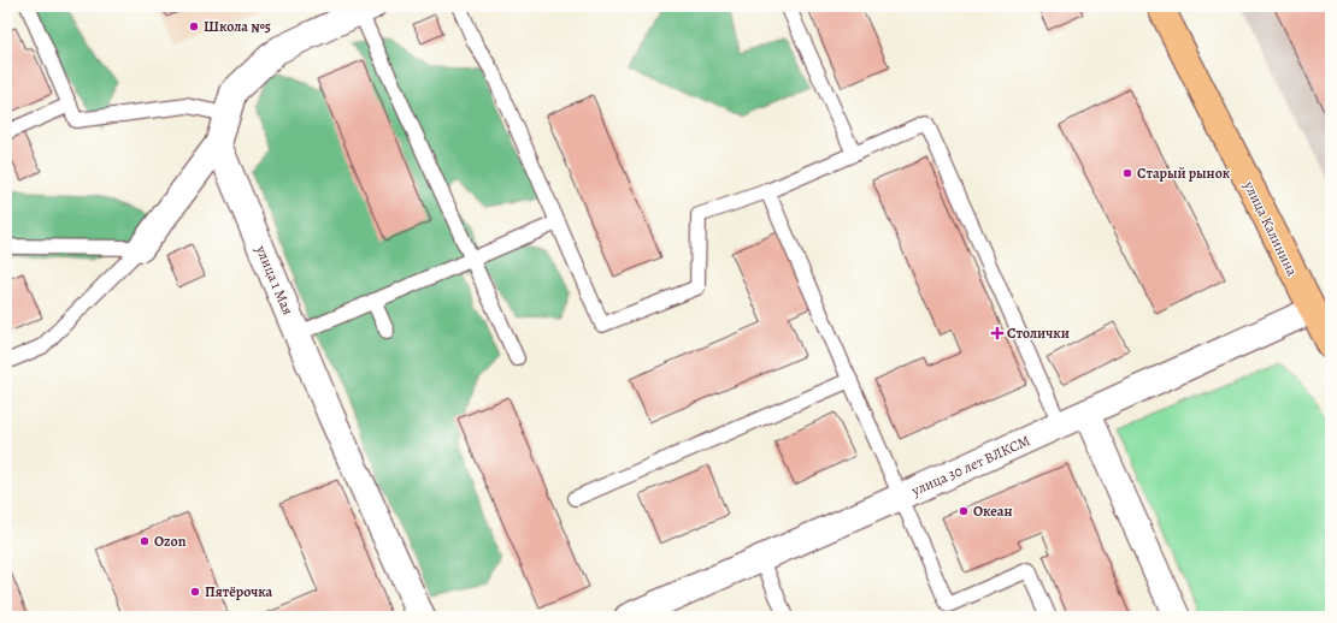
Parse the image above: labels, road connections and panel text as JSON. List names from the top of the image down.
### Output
{
  "streets": {
    "highway": ["улица Калинина"],
    "street": ["улица 1 Мая", "улица 30 лет ВЛКСМ"]
  },
  "crossings": [
    ["улица Калинина", "улица 30 лет ВЛКСМ"]
  ],
  "places": {
    "other": [
      "Школа №5",
      "Старый рынок",
      "Океан",
      "Ozon",
      "Пятёрочка"
    ],
    "health": ["Столички"]
  }
}
